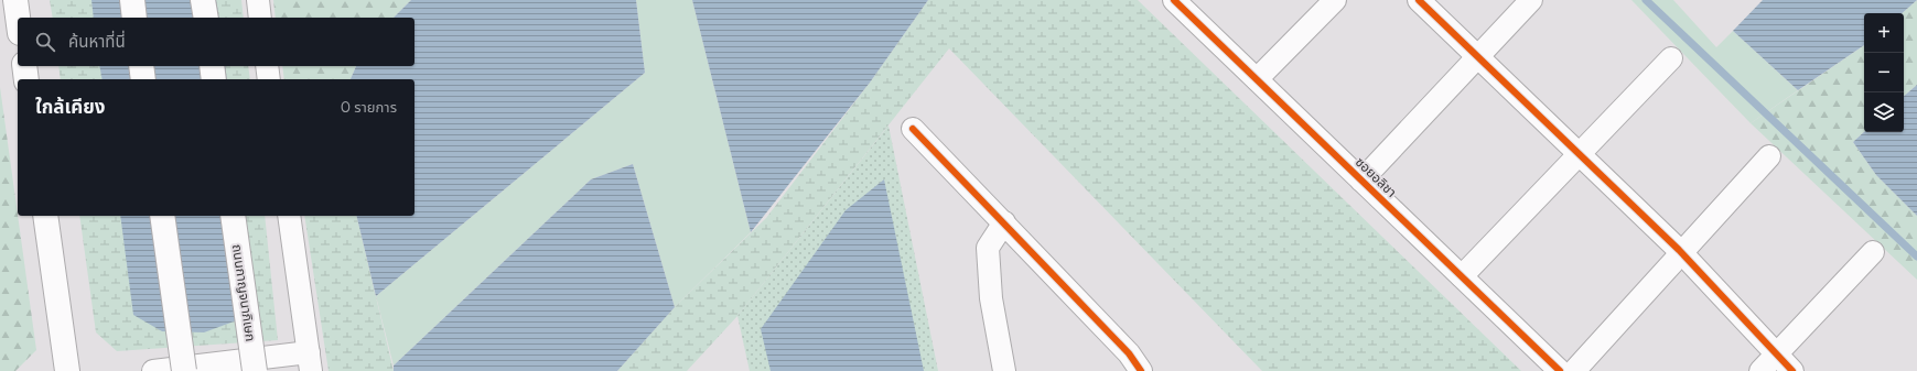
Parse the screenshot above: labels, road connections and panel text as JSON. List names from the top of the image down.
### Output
{
  "streets": {
    "main road": ["ถนนกาญจนาภิเษก"],
    "street": ["ซอยอลิชา"]
  },
  "page": {
    "map_buttons": ["+", "−"],
    "search": "ค้นหาที่นี่",
    "heading": ["ใกล้เคียง", "0 รายการ"]
  }
}
